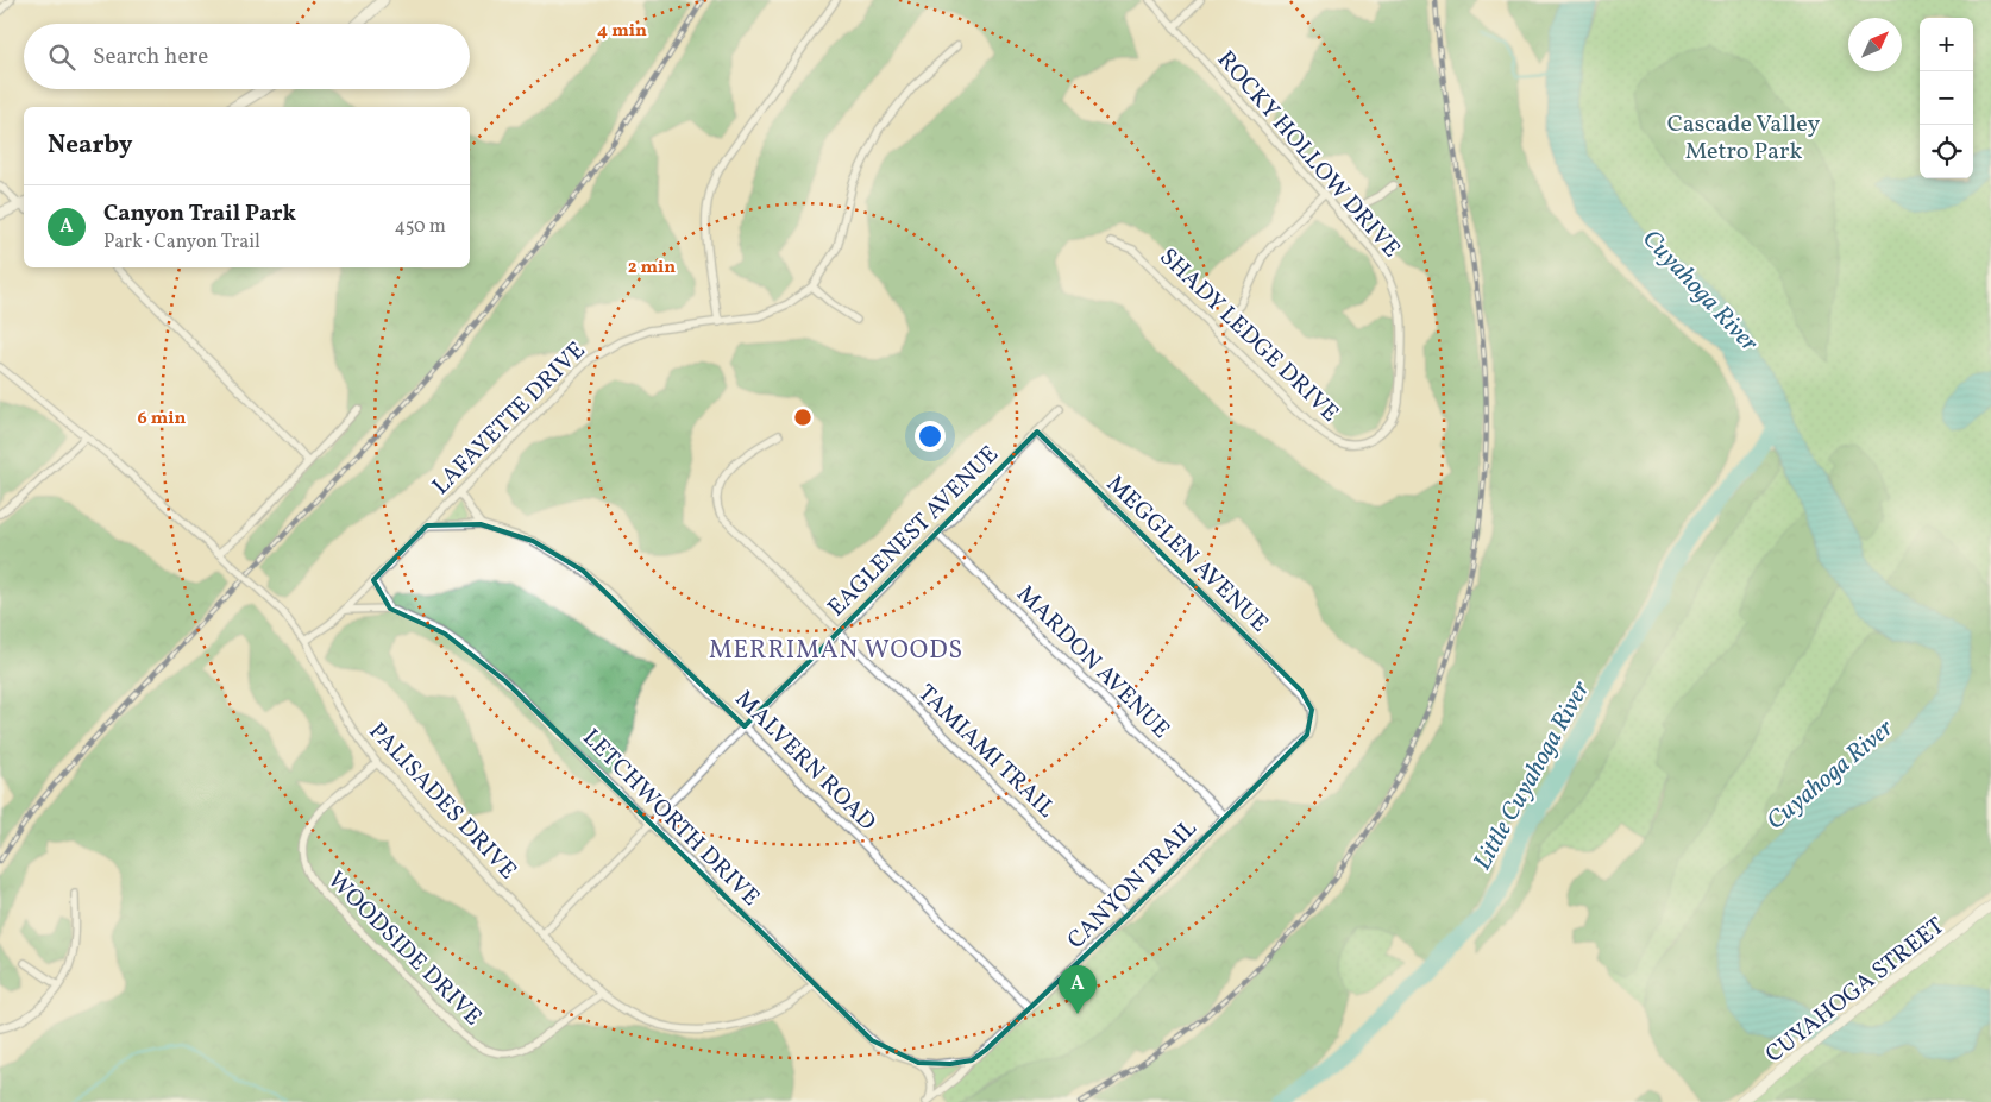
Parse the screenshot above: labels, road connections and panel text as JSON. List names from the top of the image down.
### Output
{
  "streets": {
    "street": [
      "ROCKY HOLLOW DRIVE",
      "SHADY LEDGE DRIVE",
      "LAFAYETTE DRIVE",
      "EAGLENEST AVENUE",
      "MEGGLEN AVENUE",
      "MARDON AVENUE",
      "TAMIAMI TRAIL",
      "MALVERN ROAD",
      "PALISADES DRIVE",
      "LETCHWORTH DRIVE",
      "CANYON TRAIL",
      "WOODSIDE DRIVE",
      "CUYAHOGA STREET"
    ]
  },
  "crossings": [
    ["ROCKY HOLLOW DRIVE", "SHADY LEDGE DRIVE"],
    ["LAFAYETTE DRIVE", "MALVERN ROAD"],
    ["LAFAYETTE DRIVE", "PALISADES DRIVE"],
    ["LAFAYETTE DRIVE", "LETCHWORTH DRIVE"],
    ["EAGLENEST AVENUE", "MEGGLEN AVENUE"],
    ["EAGLENEST AVENUE", "MARDON AVENUE"],
    ["EAGLENEST AVENUE", "TAMIAMI TRAIL"],
    ["EAGLENEST AVENUE", "MALVERN ROAD"],
    ["EAGLENEST AVENUE", "PALISADES DRIVE"],
    ["EAGLENEST AVENUE", "LETCHWORTH DRIVE"],
    ["MEGGLEN AVENUE", "CANYON TRAIL"],
    ["MARDON AVENUE", "CANYON TRAIL"],
    ["TAMIAMI TRAIL", "CANYON TRAIL"],
    ["MALVERN ROAD", "CANYON TRAIL"],
    ["PALISADES DRIVE", "LETCHWORTH DRIVE"],
    ["PALISADES DRIVE", "WOODSIDE DRIVE"],
    ["LETCHWORTH DRIVE", "CANYON TRAIL"]
  ],
  "districts": ["MERRIMAN WOODS"],
  "water": ["Cuyahoga River", "Little Cuyahoga River"],
  "parks": ["Cascade Valley Metro Park"],
  "north": "top right",
  "page": {
    "map_buttons": ["+", "−"],
    "search": "Search here",
    "heading": "Nearby",
    "list": [
      {
        "mark": "A",
        "name": "Canyon Trail Park",
        "note": "Park · Canyon Trail",
        "value": "450 m"
      }
    ],
    "pins": "A"
  },
  "rings": ["4 min", "2 min", "6 min"]
}
